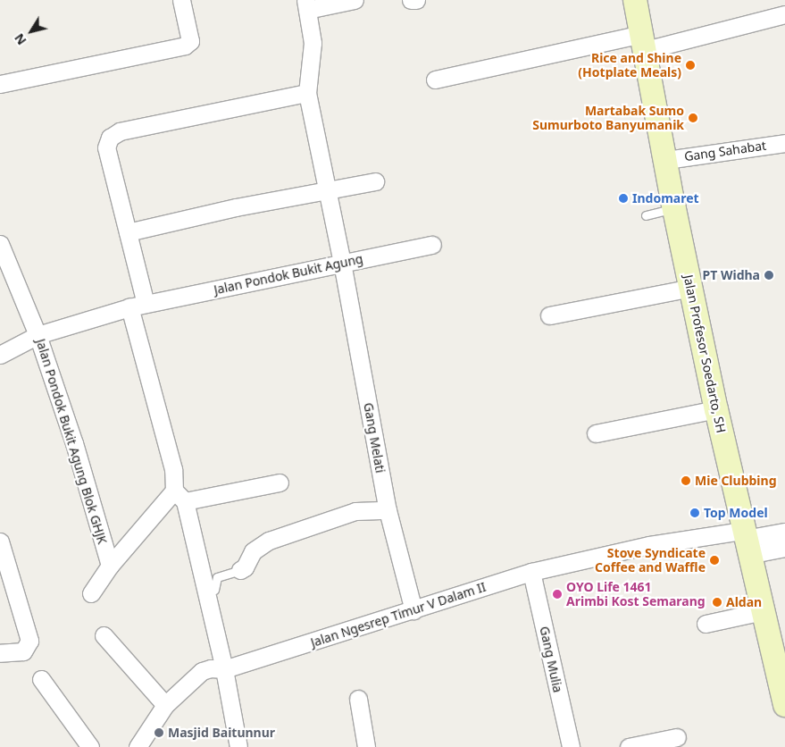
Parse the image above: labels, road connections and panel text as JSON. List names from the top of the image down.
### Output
{
  "streets": {
    "main road": ["Jalan Profesor Soedarto, SH"],
    "street": [
      "Gang Sahabat",
      "Jalan Pondok Bukit Agung",
      "Gang Melati",
      "Jalan Pondok Bukit Agung Blok GHJK",
      "Jalan Ngesrep Timur V Dalam II",
      "Gang Mulia"
    ]
  },
  "crossings": [
    ["Gang Sahabat", "Jalan Profesor Soedarto, SH"],
    ["Jalan Pondok Bukit Agung", "Gang Melati"],
    ["Jalan Pondok Bukit Agung", "Jalan Pondok Bukit Agung Blok GHJK"],
    ["Jalan Profesor Soedarto, SH", "Jalan Ngesrep Timur V Dalam II"],
    ["Gang Melati", "Jalan Ngesrep Timur V Dalam II"],
    ["Jalan Ngesrep Timur V Dalam II", "Gang Mulia"]
  ],
  "places": [
    "Rice and Shine (Hotplate Meals)",
    "Martabak Sumo Sumurboto Banyumanik",
    "Indomaret",
    "PT Widha",
    "Mie Clubbing",
    "Top Model",
    "Stove Syndicate Coffee and Waffle",
    "OYO Life 1461 Arimbi Kost Semarang",
    "Aldan",
    "Masjid Baitunnur"
  ],
  "north": "bottom left"
}
